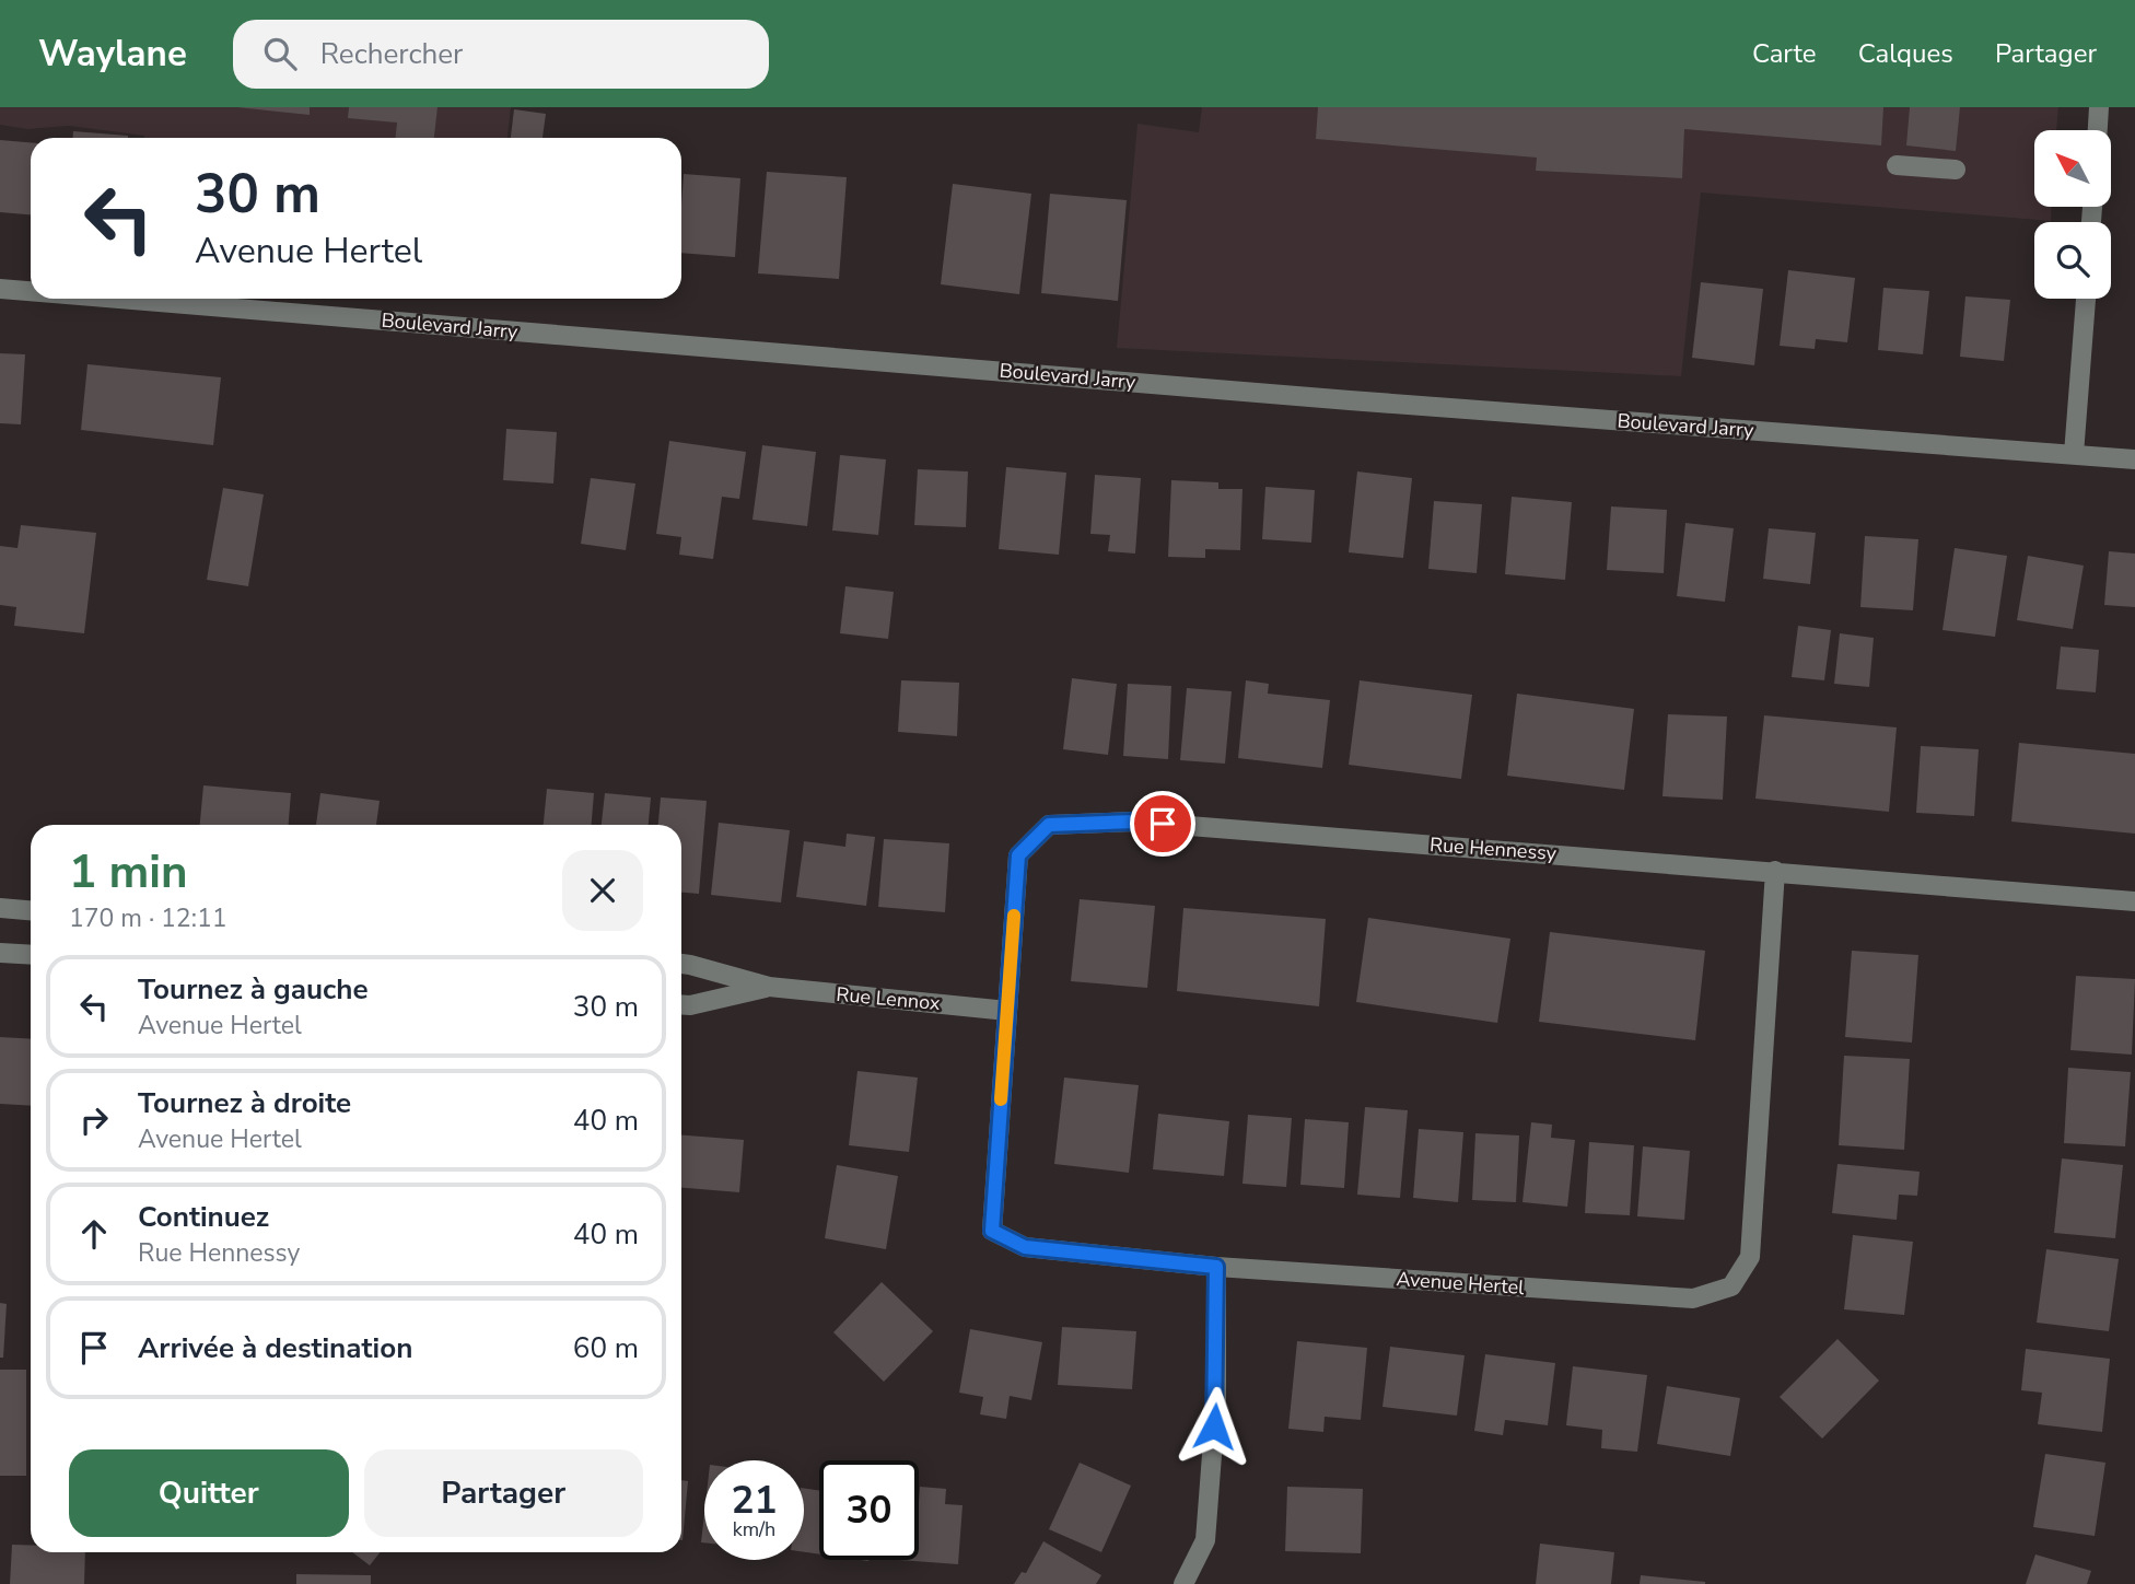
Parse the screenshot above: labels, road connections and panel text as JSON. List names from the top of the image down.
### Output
{
  "streets": {
    "street": [
      "Boulevard Jarry",
      "Rue Hennessy",
      "Rue Lennox",
      "Avenue Hertel"
    ]
  },
  "crossings": [
    ["Rue Hennessy", "Rue Lennox"],
    ["Rue Hennessy", "Avenue Hertel"],
    ["Rue Lennox", "Avenue Hertel"]
  ],
  "north": "top left",
  "page": {
    "header": "Waylane",
    "search": "Rechercher",
    "nav": ["Carte", "Calques", "Partager"],
    "turn": ["30 m", "Avenue Hertel"],
    "heading": ["1 min", "170 m · 12:11"],
    "list": [
      {
        "name": "Tournez à gauche",
        "note": "Avenue Hertel",
        "value": "30 m"
      },
      {
        "name": "Tournez à droite",
        "note": "Avenue Hertel",
        "value": "40 m"
      },
      {
        "name": "Continuez",
        "note": "Rue Hennessy",
        "value": "40 m"
      },
      {
        "name": "Arrivée à destination",
        "value": "60 m"
      }
    ],
    "buttons": ["Quitter", "Partager"],
    "speed": "21 km/h",
    "limit": "30"
  }
}
